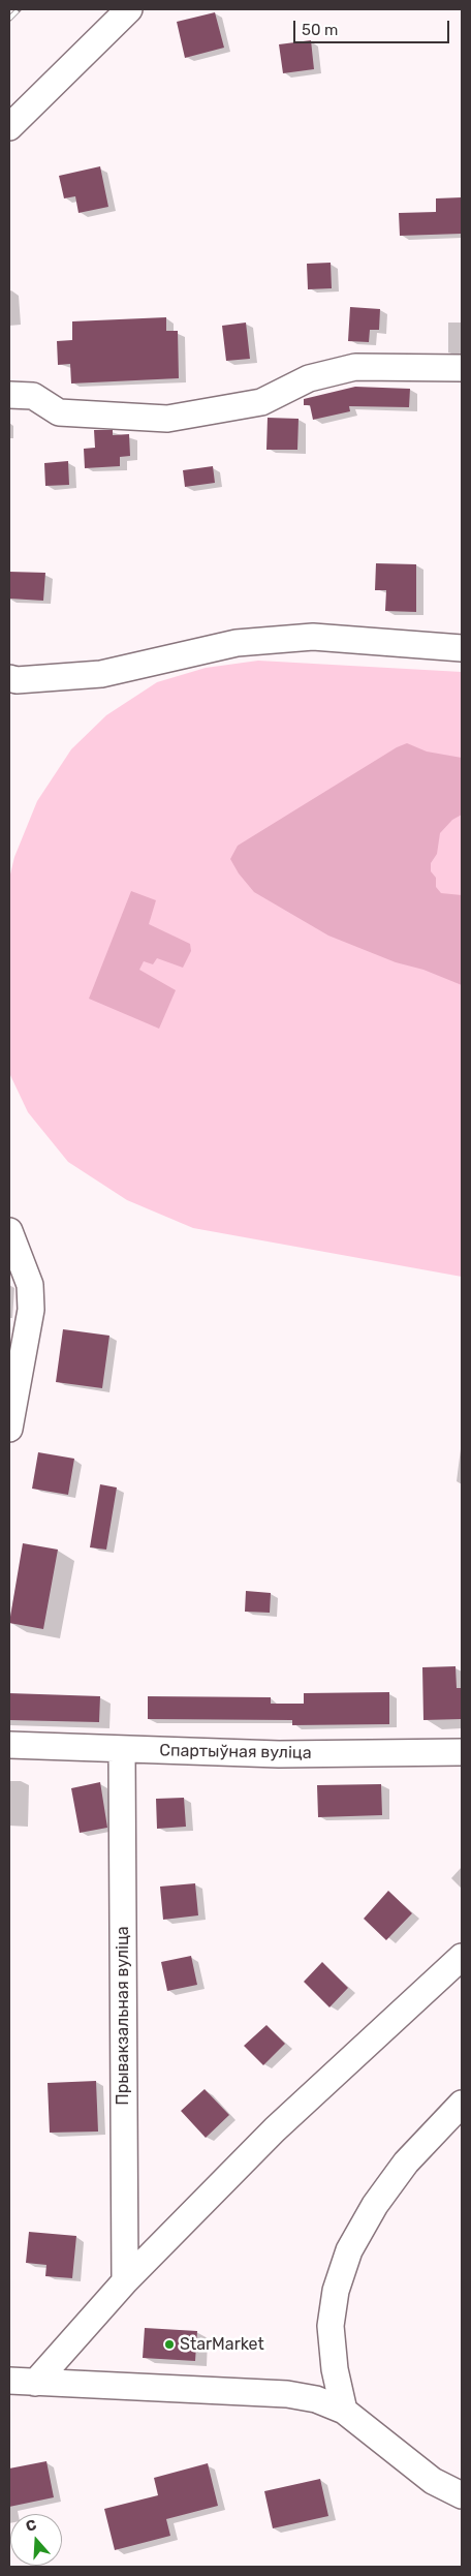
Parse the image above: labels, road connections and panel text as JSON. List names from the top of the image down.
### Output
{
  "streets": {
    "street": ["Спартыўная вуліца", "Прывакзальная вуліца"]
  },
  "crossings": [
    ["Спартыўная вуліца", "Прывакзальная вуліца"]
  ],
  "places": ["StarMarket"],
  "scale_bar": "50 m",
  "north": "top"
}
